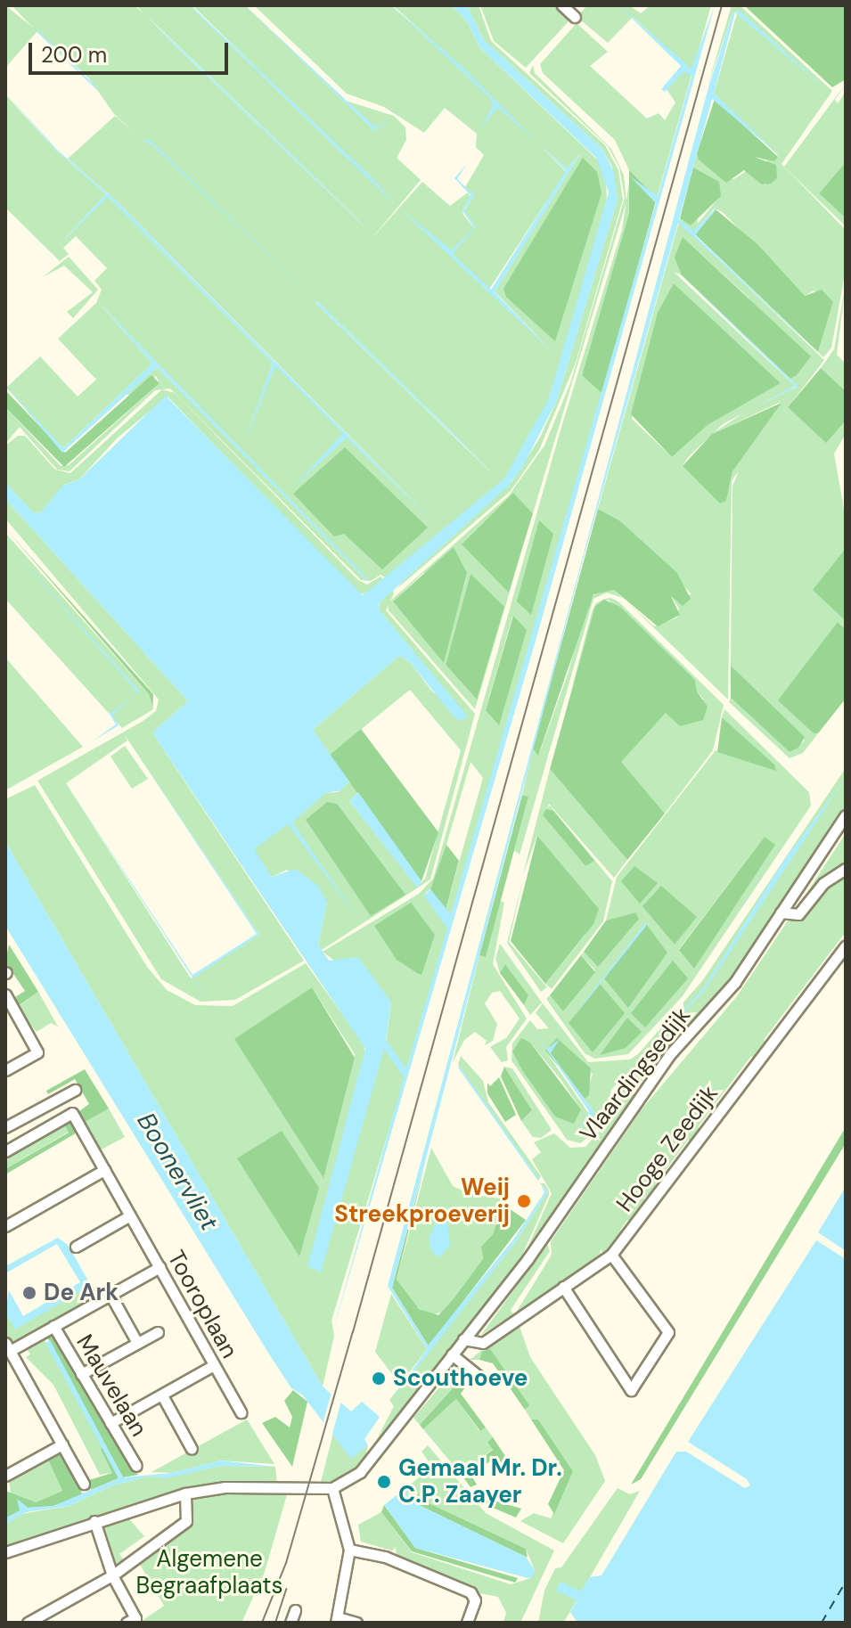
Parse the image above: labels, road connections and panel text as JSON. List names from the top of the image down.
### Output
{
  "streets": {
    "street": [
      "Vlaardingsedijk",
      "Hooge Zeedijk",
      "Tooroplaan",
      "Mauvelaan"
    ]
  },
  "crossings": [
    ["Vlaardingsedijk", "Hooge Zeedijk"]
  ],
  "water": ["Boonervliet"],
  "parks": ["Algemene Begraafplaats"],
  "places": [
    "Weij Streekproeverij",
    "De Ark",
    "Scouthoeve",
    "Gemaal Mr. Dr. C.P. Zaayer"
  ],
  "scale_bar": "200 m"
}
